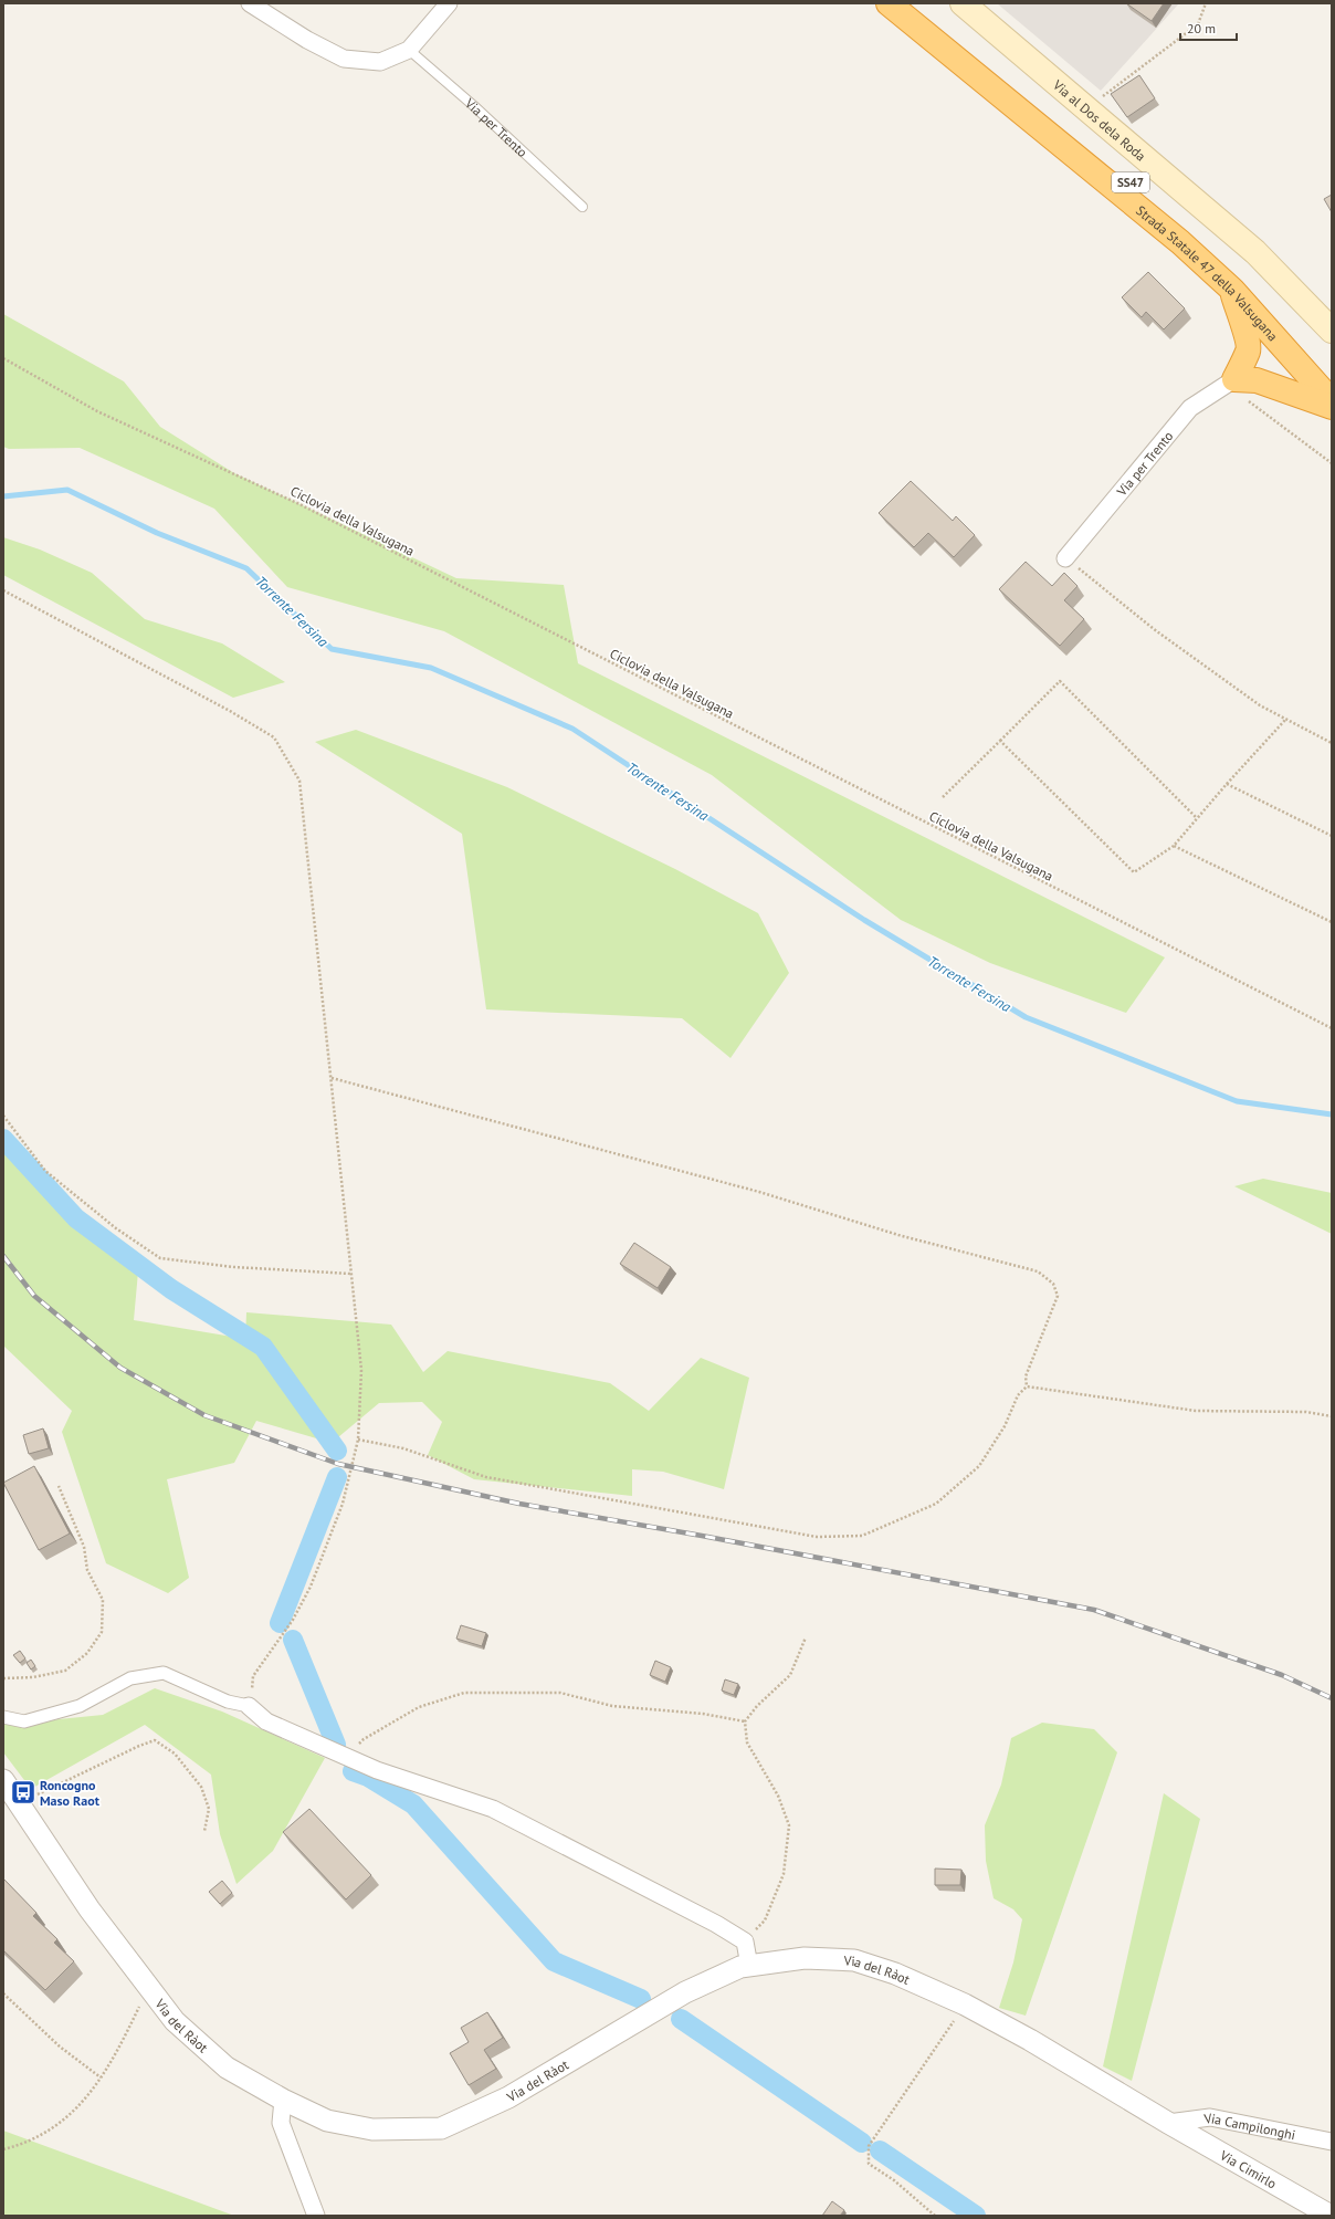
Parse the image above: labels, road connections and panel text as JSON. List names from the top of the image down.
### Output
{
  "streets": {
    "highway": ["SS47", "Strada Statale 47 della Valsugana"],
    "main road": ["Via al Dos dela Roda"],
    "street": [
      "Via per Trento",
      "Via del Ràot",
      "Via Campilonghi",
      "Via Cimirlo"
    ],
    "path": ["Ciclovia della Valsugana"]
  },
  "crossings": [
    ["Via del Ràot", "Via Campilonghi"],
    ["Via del Ràot", "Via Cimirlo"],
    ["Via Campilonghi", "Via Cimirlo"]
  ],
  "water": ["Torrente Fersina"],
  "places": {
    "bus stop": ["Roncogno Maso Raot"]
  },
  "scale_bar": "20 m"
}
